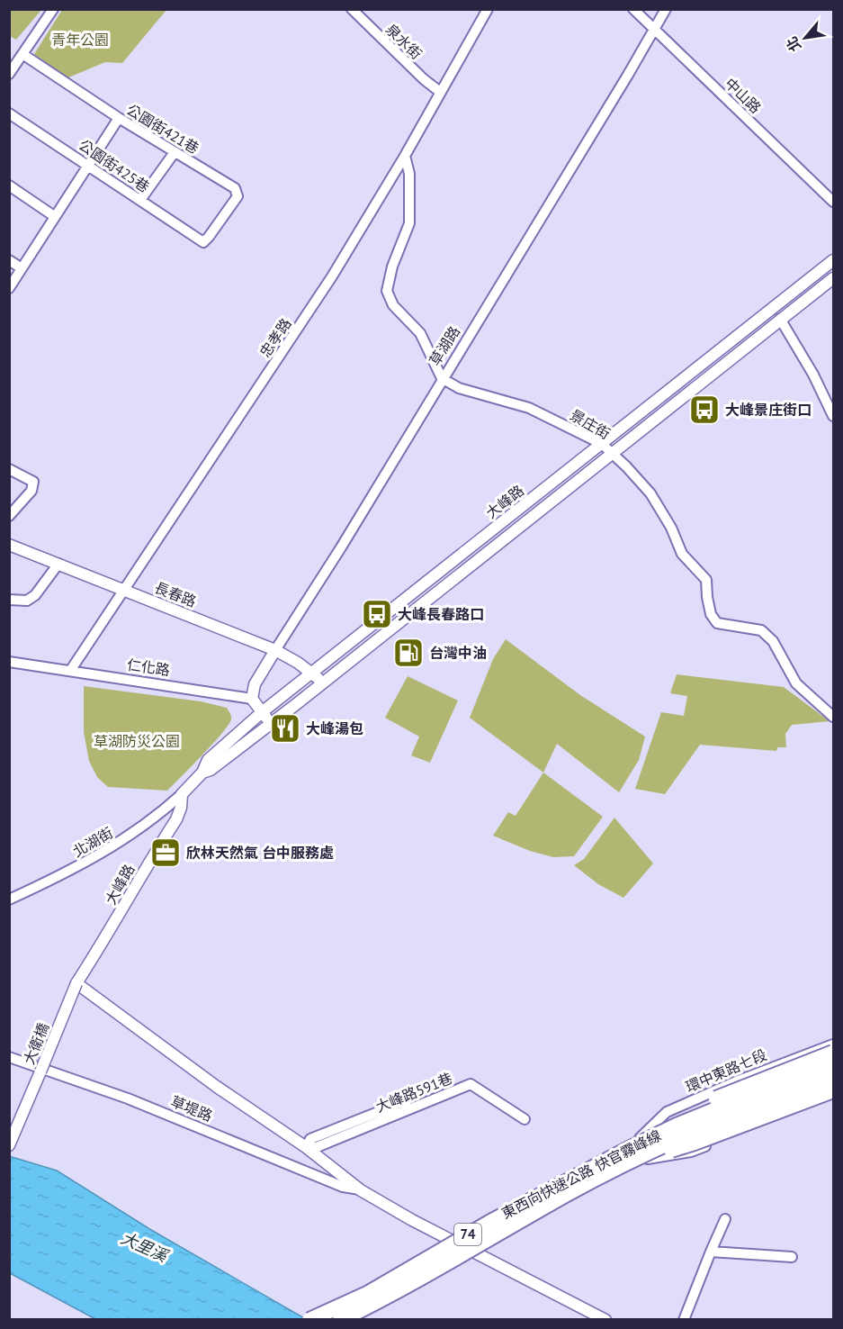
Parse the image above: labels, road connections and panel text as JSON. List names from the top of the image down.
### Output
{
  "streets": {
    "highway": ["東西向快速公路 快官霧峰線", "74"],
    "street": [
      "泉水街",
      "中山路",
      "公園街421巷",
      "公園街425巷",
      "忠孝路",
      "草湖路",
      "景庄街",
      "大峰路",
      "長春路",
      "仁化路",
      "北湖街",
      "大衛橋",
      "環中東路七段",
      "大峰路591巷",
      "草堤路"
    ]
  },
  "crossings": [
    ["泉水街", "忠孝路"],
    ["中山路", "草湖路"],
    ["公園街421巷", "公園街425巷"],
    ["忠孝路", "長春路"],
    ["忠孝路", "仁化路"],
    ["草湖路", "景庄街"],
    ["草湖路", "長春路"],
    ["草湖路", "仁化路"],
    ["景庄街", "大峰路"],
    ["大峰路", "長春路"],
    ["大峰路", "北湖街"],
    ["大峰路", "大衛橋"],
    ["大峰路", "草堤路"],
    ["大衛橋", "草堤路"],
    ["環中東路七段", "草堤路"],
    ["環中東路七段", "東西向快速公路 快官霧峰線"],
    ["大峰路591巷", "草堤路"]
  ],
  "water": ["大里溪"],
  "parks": ["青年公園", "草湖防災公園"],
  "places": {
    "bus stop": ["大峰景庄街口", "大峰長春路口"],
    "fuel station": ["台灣中油"],
    "restaurant": ["大峰湯包"],
    "office": ["欣林天然氣 台中服務處"]
  },
  "north": "bottom left"
}
